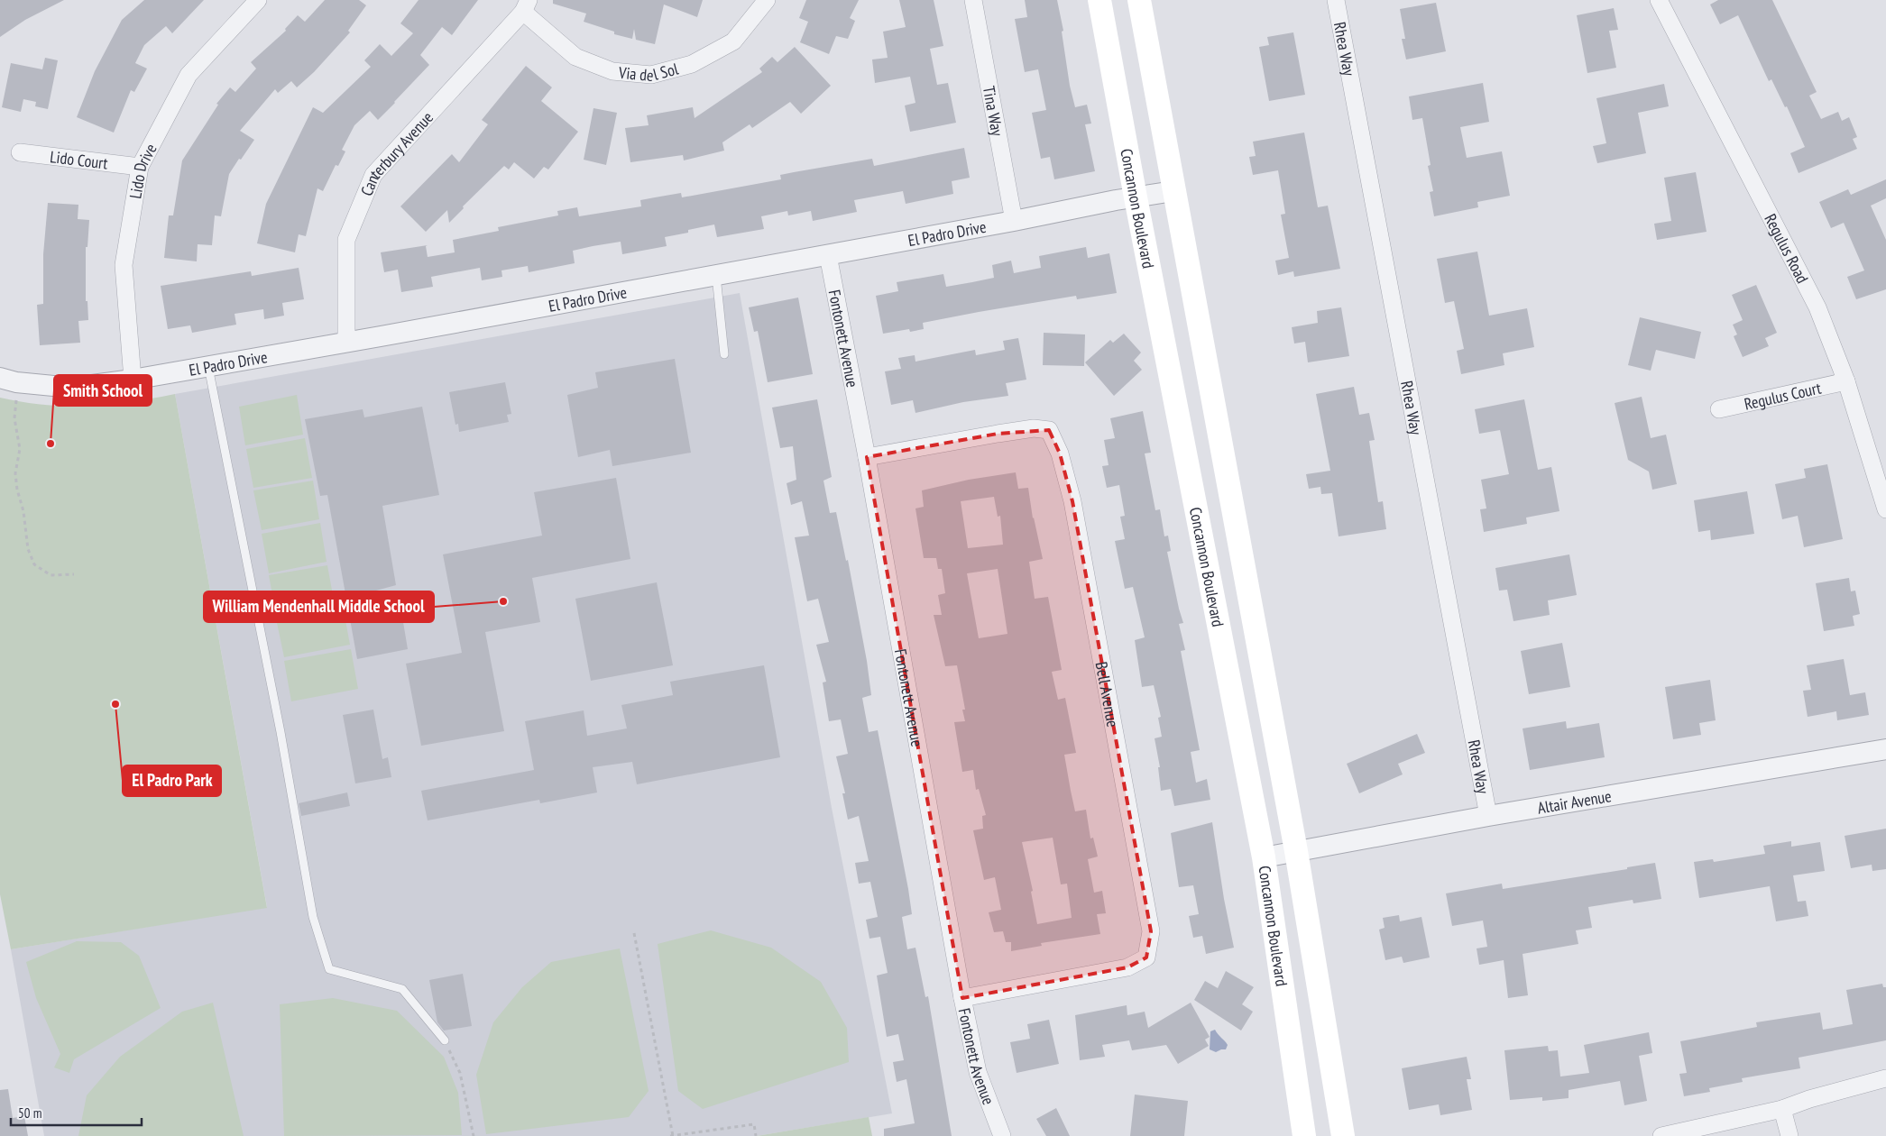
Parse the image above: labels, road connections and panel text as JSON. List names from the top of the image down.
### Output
{
  "streets": {
    "main road": ["Concannon Boulevard"],
    "street": [
      "Rhea Way",
      "Via del Sol",
      "Tina Way",
      "Canterbury Avenue",
      "Lido Court",
      "Lido Drive",
      "El Padro Drive",
      "Regulus Road",
      "Fontonett Avenue",
      "Regulus Court",
      "Bell Avenue",
      "Altair Avenue"
    ]
  },
  "crossings": [
    ["Rhea Way", "Altair Avenue"],
    ["Via del Sol", "Canterbury Avenue"],
    ["Tina Way", "El Padro Drive"],
    ["Canterbury Avenue", "El Padro Drive"],
    ["Lido Court", "Lido Drive"],
    ["Lido Drive", "El Padro Drive"],
    ["Concannon Boulevard", "El Padro Drive"],
    ["Concannon Boulevard", "Altair Avenue"],
    ["El Padro Drive", "Fontonett Avenue"],
    ["Regulus Road", "Regulus Court"],
    ["Fontonett Avenue", "Bell Avenue"]
  ],
  "places": ["Smith School", "William Mendenhall Middle School", "El Padro Park"],
  "scale_bar": "50 m"
}
